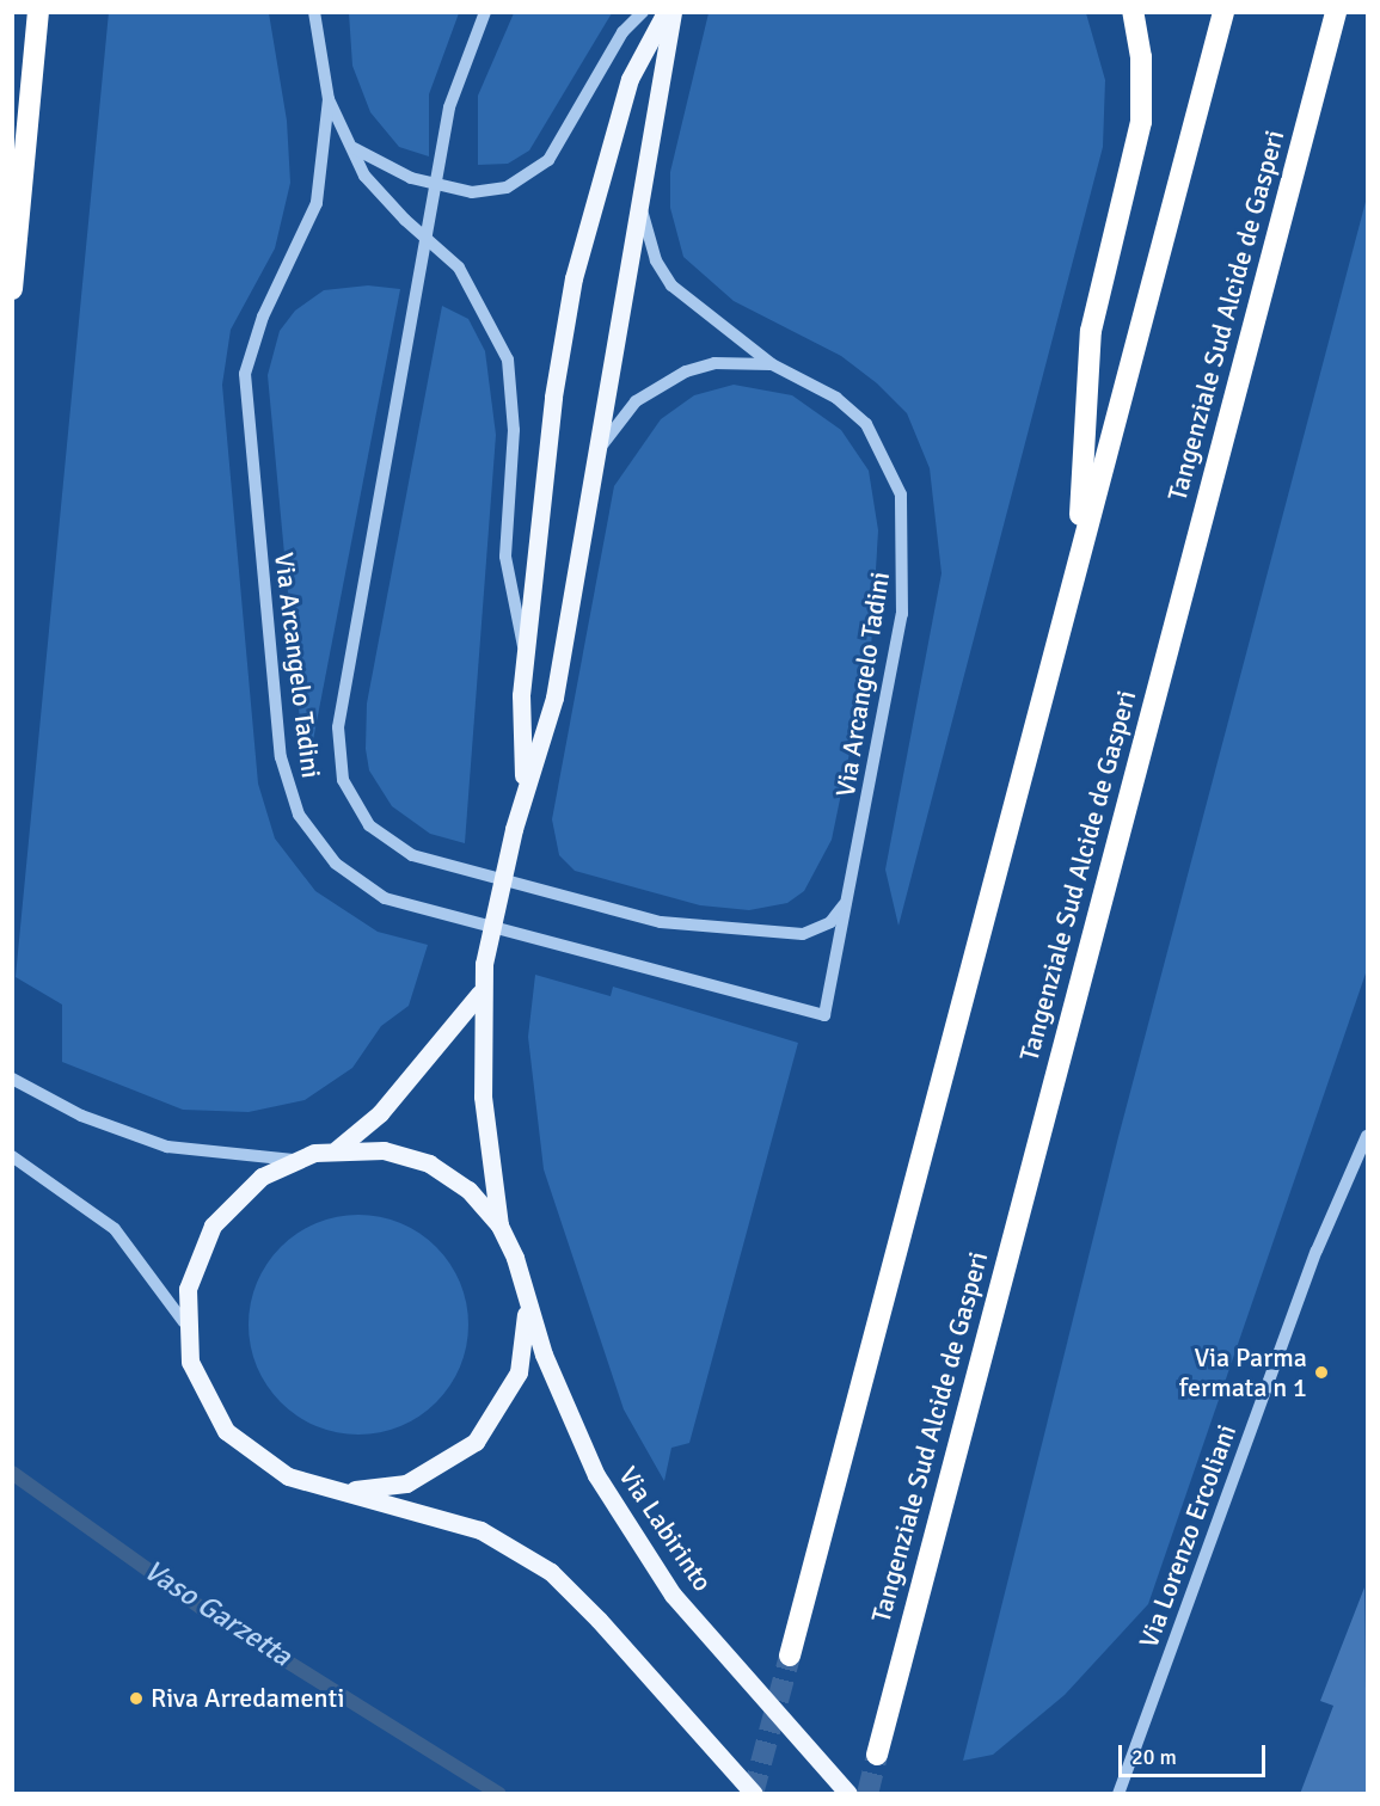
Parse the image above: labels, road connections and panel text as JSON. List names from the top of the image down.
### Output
{
  "streets": {
    "highway": ["Tangenziale Sud Alcide de Gasperi"],
    "main road": ["Via Labirinto"],
    "street": ["Via Arcangelo Tadini", "Via Lorenzo Ercoliani"]
  },
  "water": ["Vaso Garzetta"],
  "places": ["Via Parma fermata n 1", "Riva Arredamenti"],
  "scale_bar": "20 m"
}
